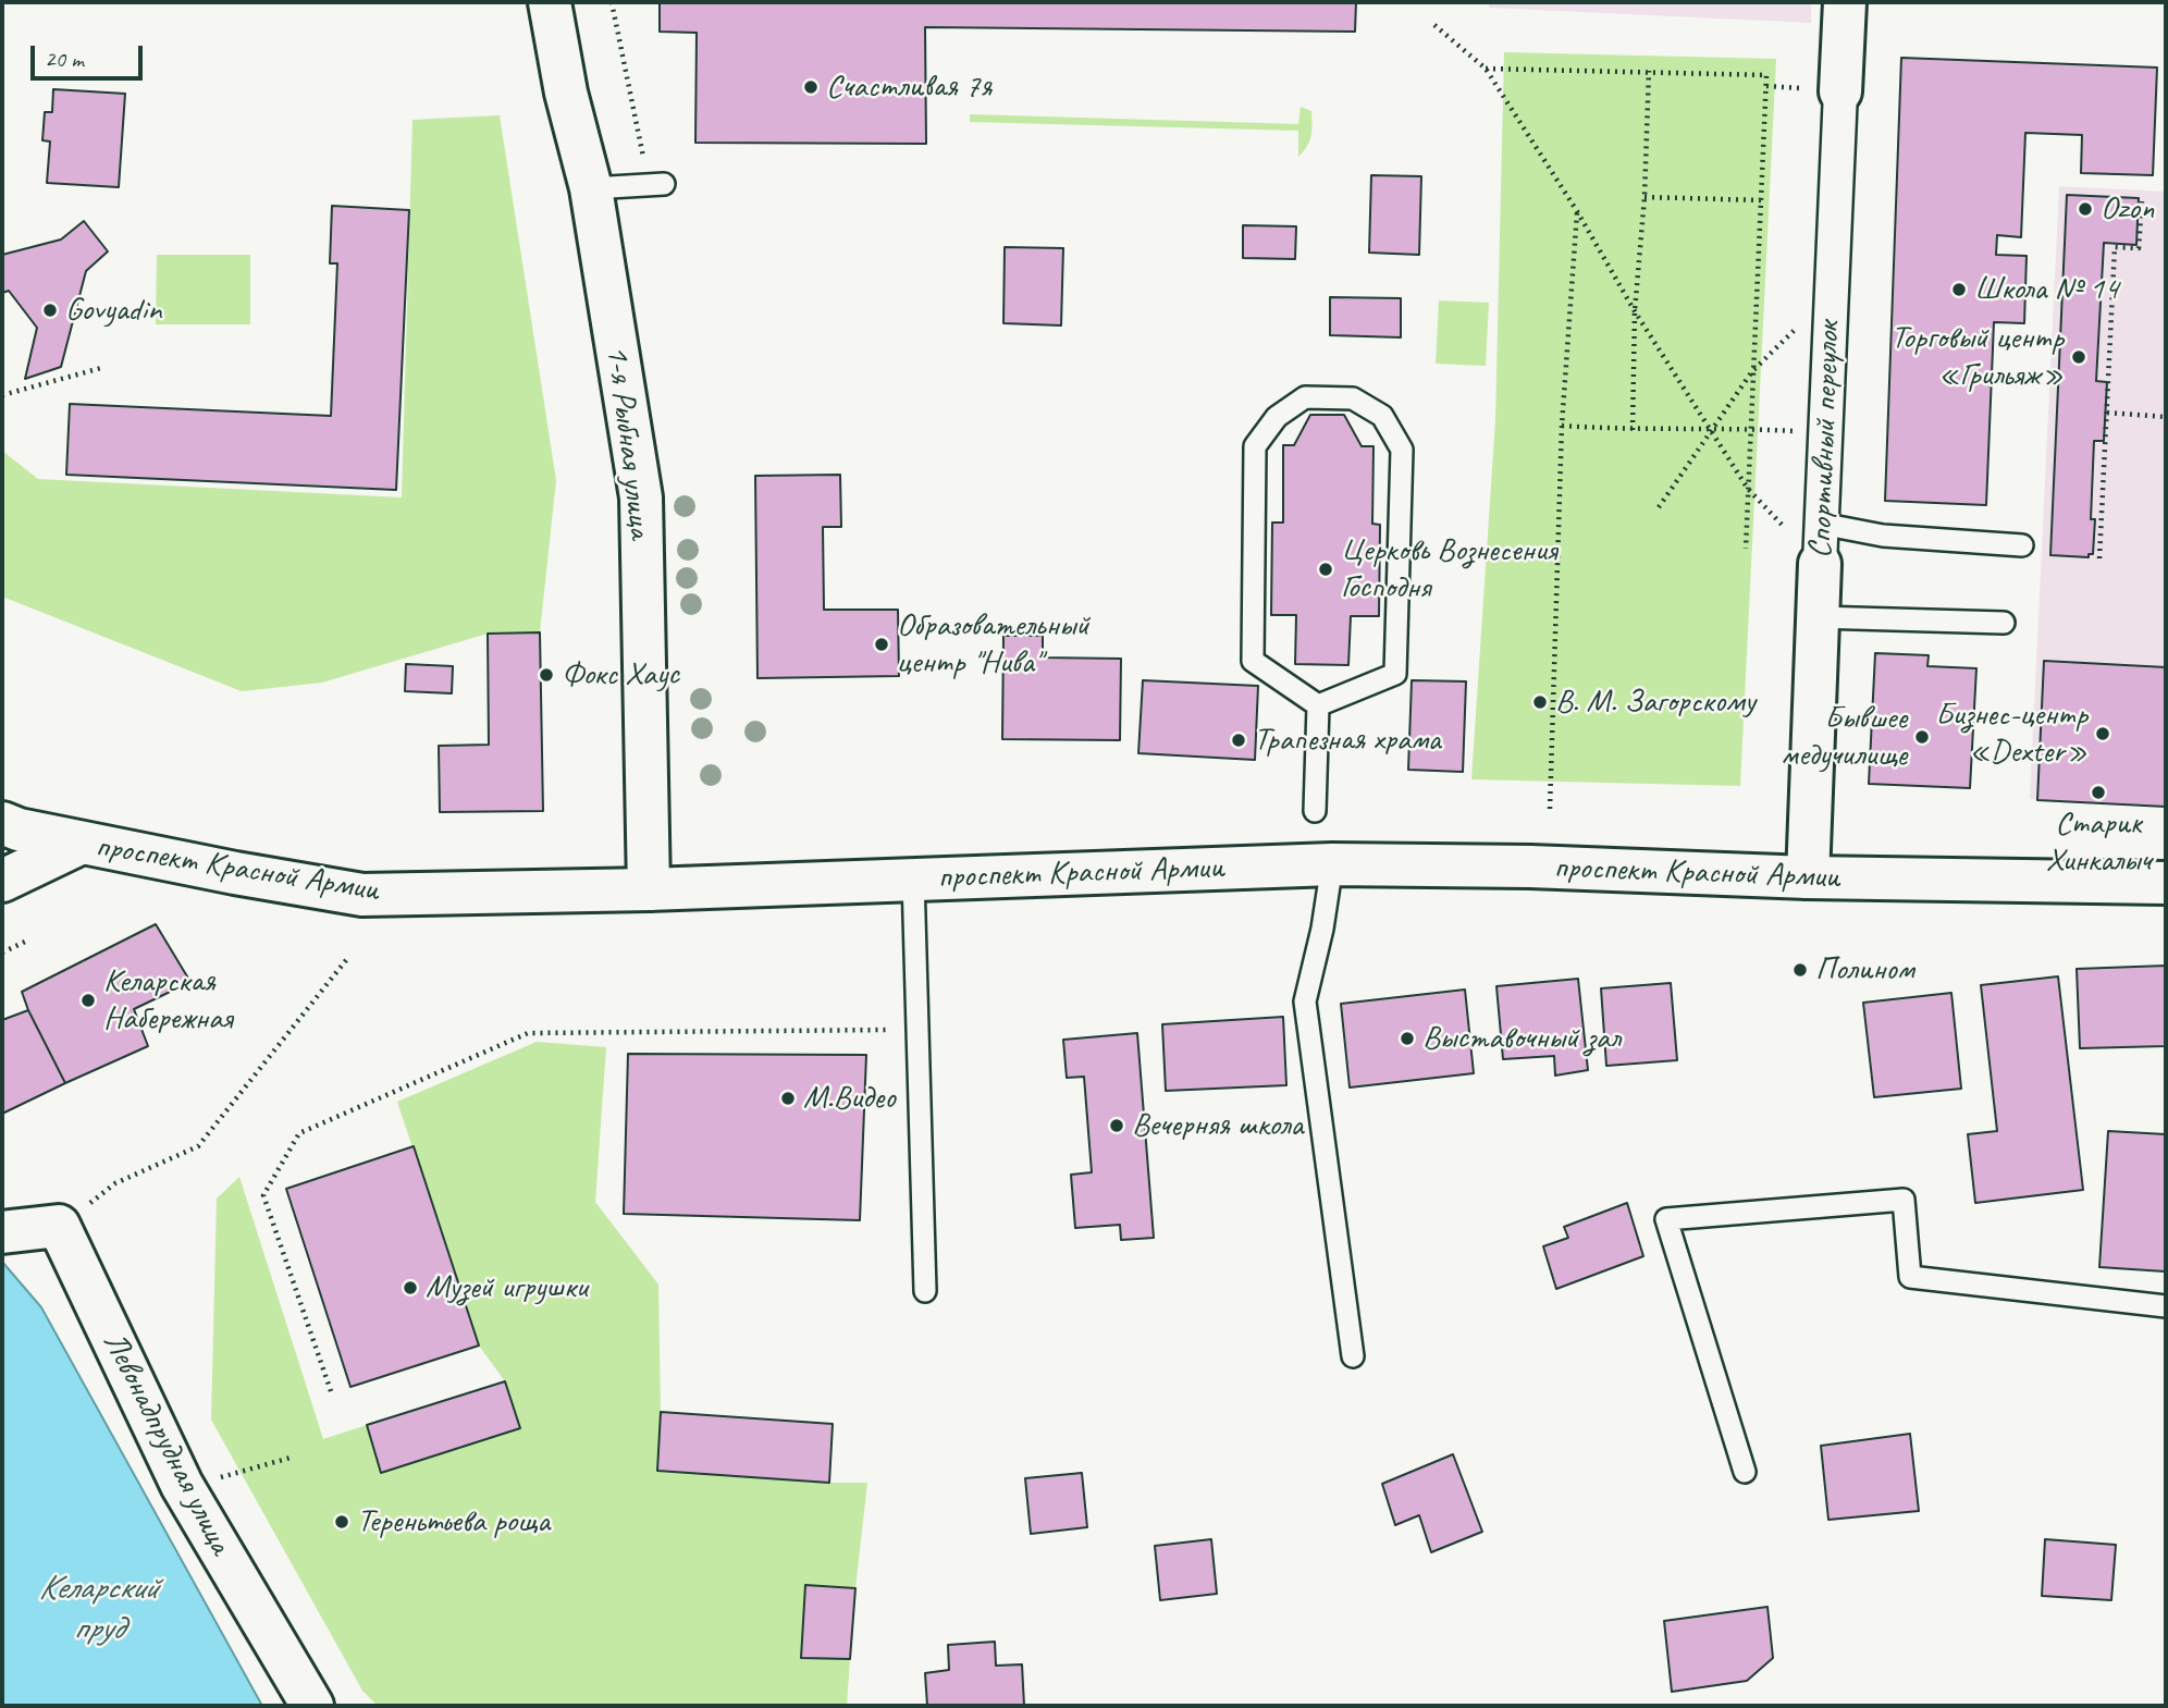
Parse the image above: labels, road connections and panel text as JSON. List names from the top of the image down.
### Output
{
  "streets": {
    "main road": [
      "Спортивный переулок",
      "1-я Рыбная улица",
      "проспект Красной Армии",
      "Левонадпрудная улица"
    ]
  },
  "crossings": [
    ["Спортивный переулок", "проспект Красной Армии"],
    ["1-я Рыбная улица", "проспект Красной Армии"]
  ],
  "water": ["Келарский пруд"],
  "places": [
    "Счастливая 7я",
    "Ozon",
    "Школа № 14",
    "Govyadin",
    "Торговый центр «Грильяж»",
    "Церковь Вознесения Господня",
    "Образовательный центр \"Нива\"",
    "Фокс Хаус",
    "В. М. Загорскому",
    "Бизнес-центр «Dexter»",
    "Бывшее медучилище",
    "Трапезная храма",
    "Старик Хинкалыч",
    "Полином",
    "Келарская Набережная",
    "Выставочный зал",
    "М.Видео",
    "Вечерняя школа",
    "Музей игрушки",
    "Тереньтьева роща"
  ],
  "scale_bar": "20 m"
}
